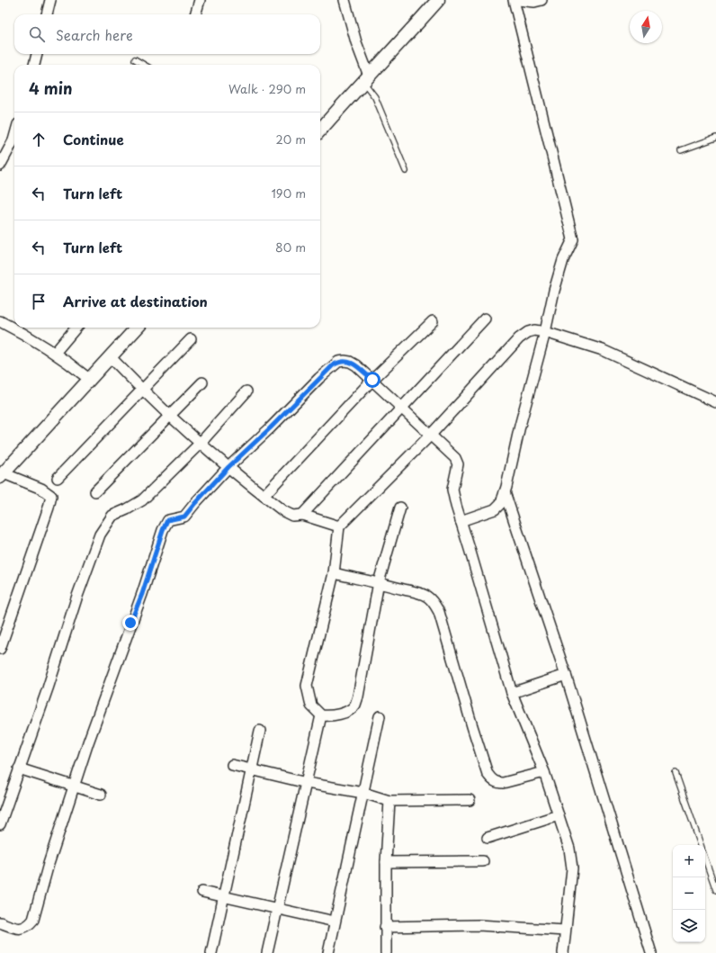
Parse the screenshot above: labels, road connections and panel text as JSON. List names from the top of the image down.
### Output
{
  "north": "top",
  "page": {
    "search": "Search here",
    "heading": ["4 min", "Walk · 290 m"],
    "list": [
      ["Continue", "20 m"],
      ["Turn left", "190 m"],
      ["Turn left", "80 m"],
      "Arrive at destination"
    ],
    "map_buttons": ["+", "−"]
  }
}
